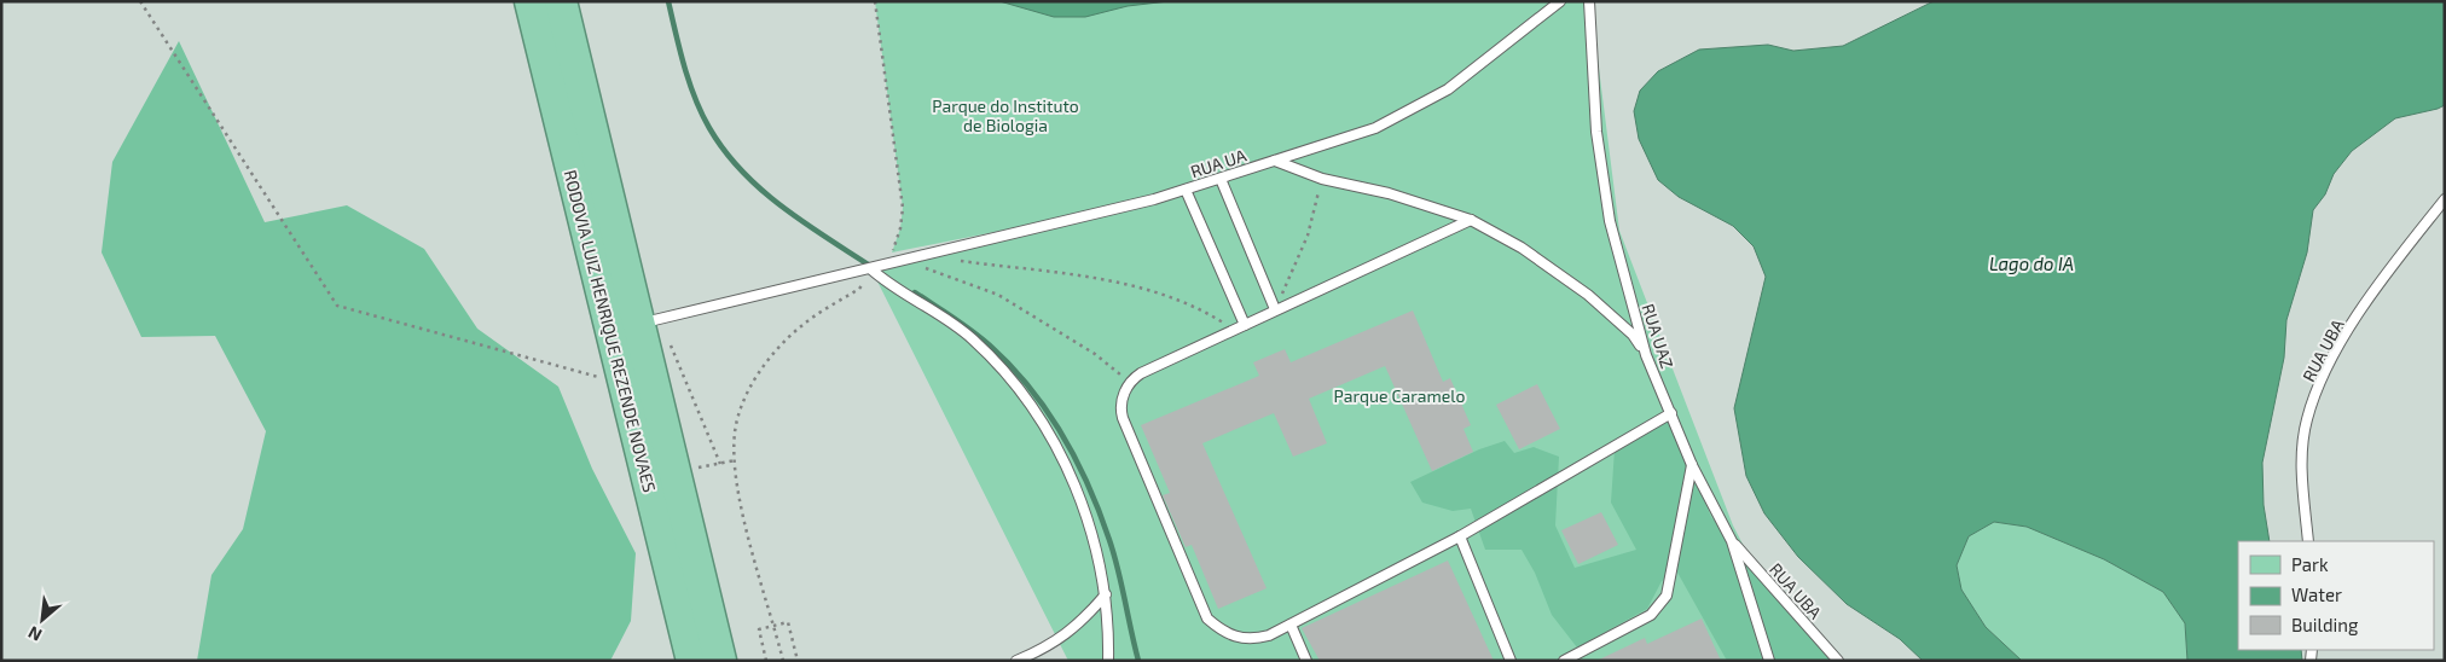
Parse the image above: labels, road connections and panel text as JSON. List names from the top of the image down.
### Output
{
  "streets": {
    "highway": ["RODOVIA LUIZ HENRIQUE REZENDE NOVAES"],
    "lane": ["RUA UA", "RUA UAZ", "RUA UBA"]
  },
  "crossings": [
    ["RUA UA", "RODOVIA LUIZ HENRIQUE REZENDE NOVAES"],
    ["RUA UAZ", "RUA UBA"]
  ],
  "water": ["Lago do IA"],
  "parks": ["Parque do Instituto de Biologia", "Parque Caramelo"],
  "legend": ["Park", "Water", "Building"],
  "north": "bottom left"
}
